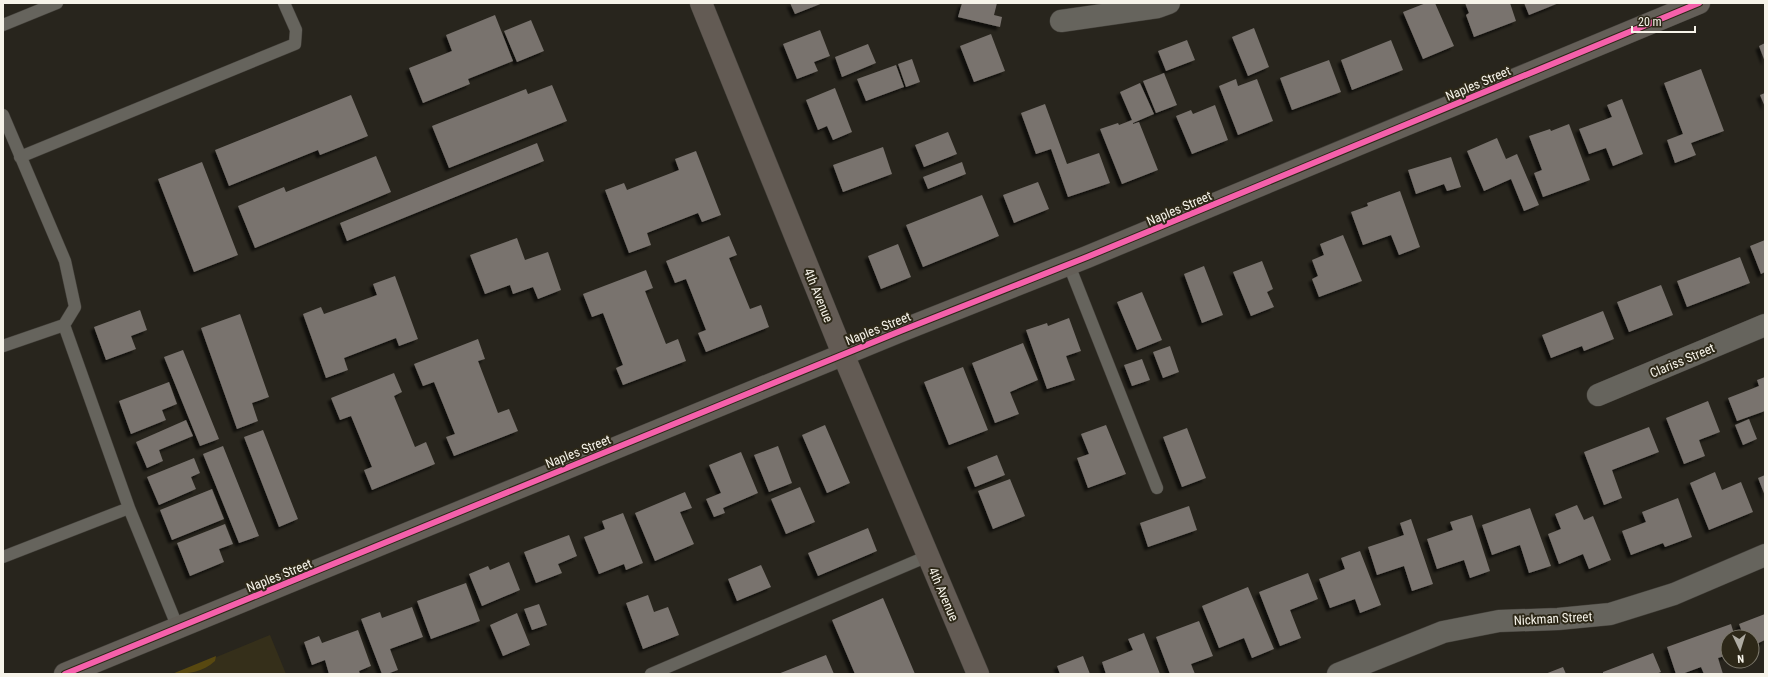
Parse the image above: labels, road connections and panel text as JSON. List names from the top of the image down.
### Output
{
  "streets": {
    "main road": ["4th Avenue"],
    "street": ["Naples Street", "Clariss Street", "Nickman Street"]
  },
  "crossings": [
    ["Naples Street", "4th Avenue"]
  ],
  "scale_bar": "20 m",
  "north": "bottom"
}
